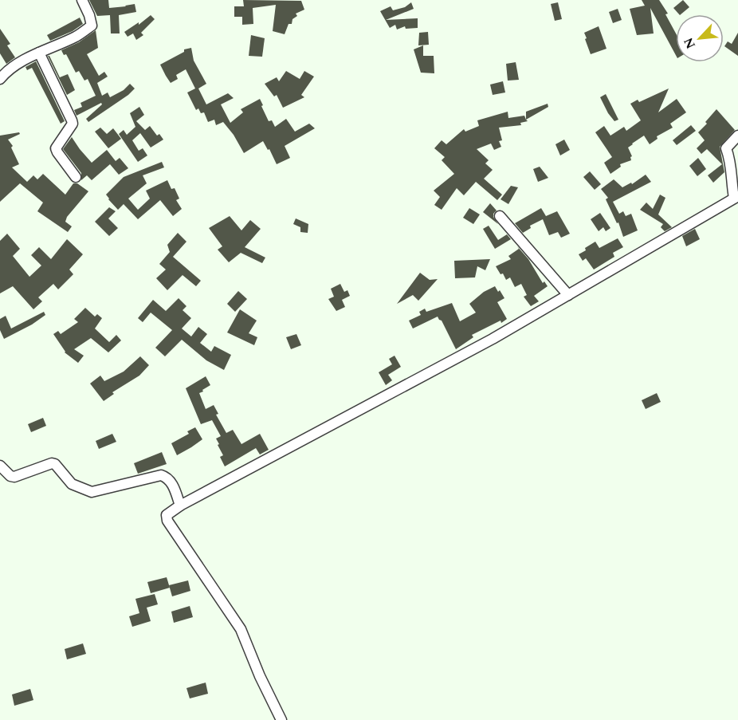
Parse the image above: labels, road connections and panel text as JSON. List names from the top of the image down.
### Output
{
  "north": "bottom left"
}
